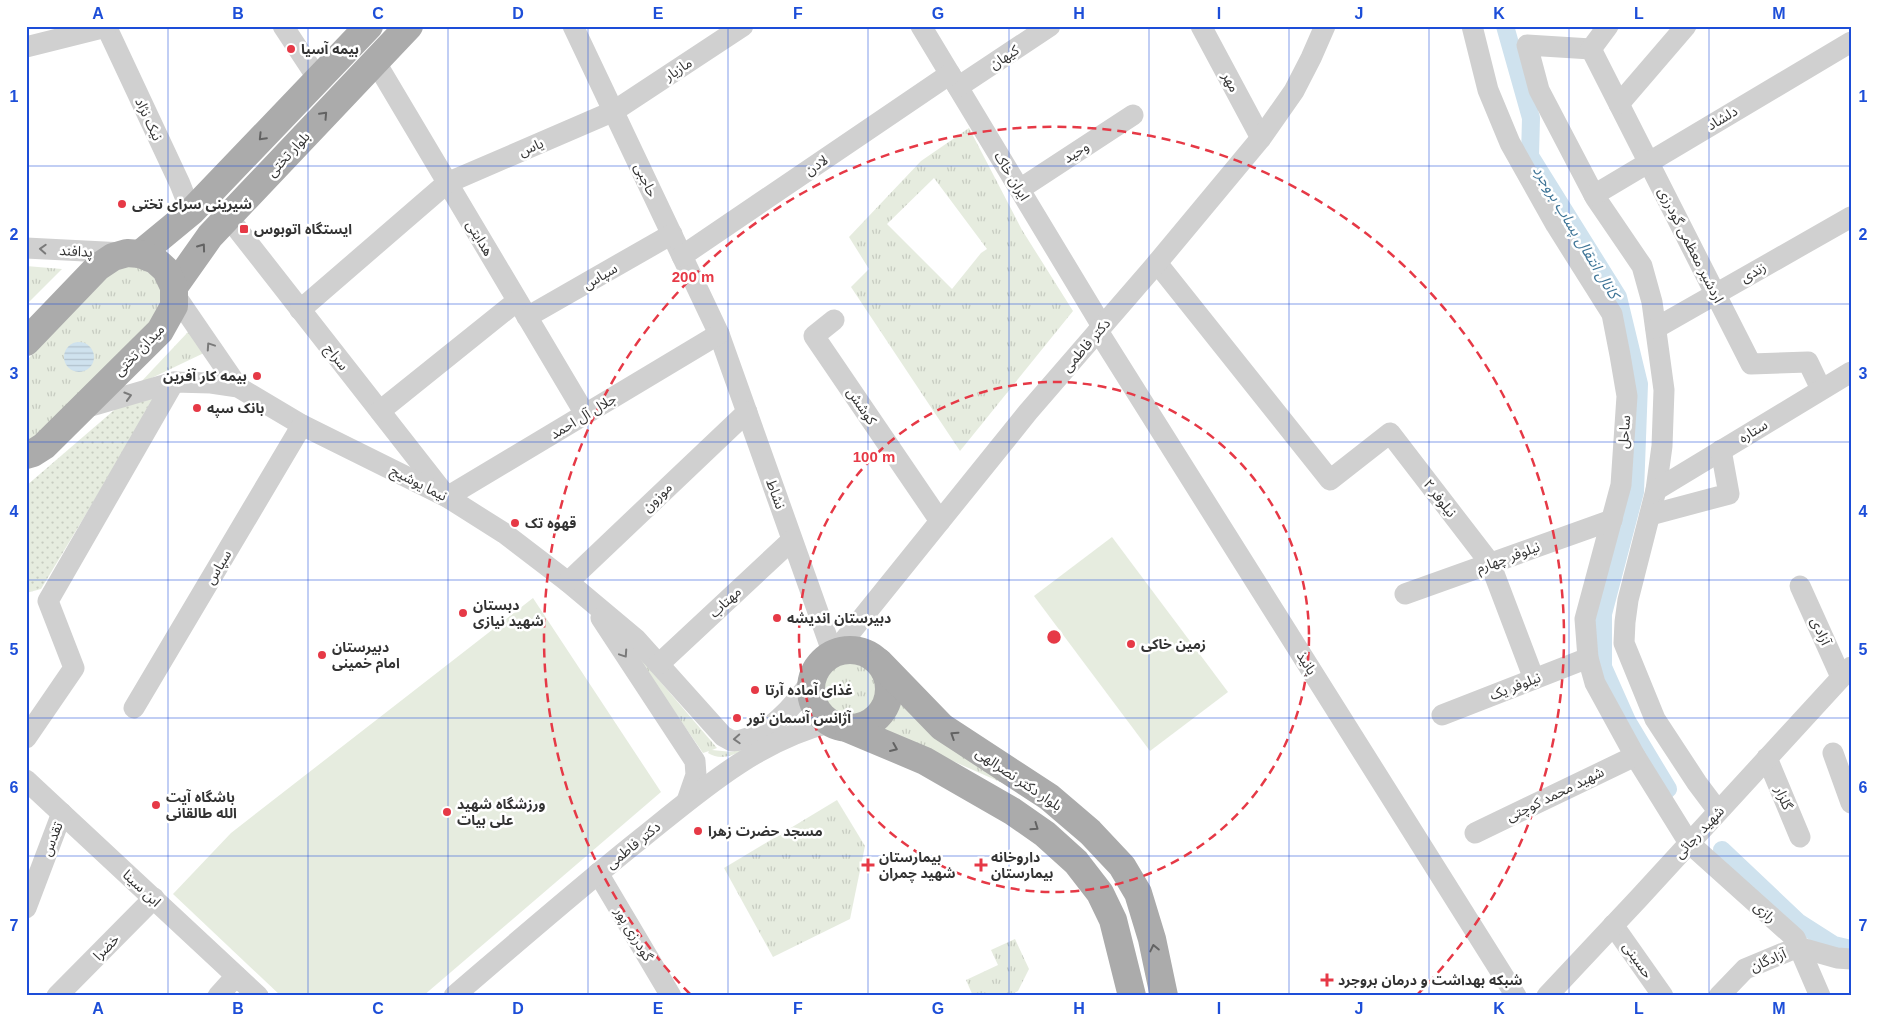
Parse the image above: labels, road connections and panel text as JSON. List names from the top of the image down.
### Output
{
  "streets": {
    "main road": ["بلوار تختی", "میدان تختی", "بلوار دکتر نصرالهی"],
    "street": [
      "کیهان",
      "مازیار",
      "مهر",
      "دلشاد",
      "نیک نژاد",
      "یاس",
      "وحید",
      "لادن",
      "ایران خاک",
      "حاجبی",
      "هدایتی",
      "اردشیر معظمی گودرزی",
      "پدافند",
      "زندی",
      "سپاس",
      "دکتر فاطمی",
      "سراج",
      "کوشش",
      "جلال آل احمد",
      "ستاره",
      "ساحل",
      "نیما یوشیج",
      "نشاط",
      "موزون",
      "نیلوفر ۲",
      "نیلوفر چهارم",
      "مهتاب",
      "آزادی",
      "پانیذ",
      "نیلوفر یک",
      "شهید محمد کوچتی",
      "گلزار",
      "شهید رجائی",
      "تقدس",
      "ابن سینا",
      "رازی",
      "گودرزی پور",
      "خضرا",
      "حسینی",
      "آزادگان"
    ]
  },
  "crossings": [
    ["کیهان", "لادن"],
    ["کیهان", "ایران خاک"],
    ["مازیار", "یاس"],
    ["مازیار", "حاجبی"],
    ["مهر", "دکتر فاطمی"],
    ["دلشاد", "اردشیر معظمی گودرزی"],
    ["یاس", "حاجبی"],
    ["یاس", "هدایتی"],
    ["یاس", "سراج"],
    ["وحید", "ایران خاک"],
    ["بلوار تختی", "هدایتی"],
    ["بلوار تختی", "میدان تختی"],
    ["بلوار تختی", "سراج"],
    ["بلوار تختی", "نیما یوشیج"],
    ["لادن", "ایران خاک"],
    ["لادن", "حاجبی"],
    ["ایران خاک", "دکتر فاطمی"],
    ["ایران خاک", "پانیذ"],
    ["حاجبی", "سپاس"],
    ["حاجبی", "جلال آل احمد"],
    ["حاجبی", "نشاط"],
    ["هدایتی", "سپاس"],
    ["هدایتی", "جلال آل احمد"],
    ["اردشیر معظمی گودرزی", "زندی"],
    ["اردشیر معظمی گودرزی", "ستاره"],
    ["سپاس", "سراج"],
    ["سپاس", "نیما یوشیج"],
    ["دکتر فاطمی", "کوشش"],
    ["دکتر فاطمی", "نیما یوشیج"],
    ["دکتر فاطمی", "نشاط"],
    ["دکتر فاطمی", "نیلوفر ۲"],
    ["دکتر فاطمی", "پانیذ"],
    ["دکتر فاطمی", "بلوار دکتر نصرالهی"],
    ["دکتر فاطمی", "گودرزی پور"],
    ["میدان تختی", "نیما یوشیج"],
    ["سراج", "جلال آل احمد"],
    ["سراج", "نیما یوشیج"],
    ["جلال آل احمد", "نیما یوشیج"],
    ["جلال آل احمد", "نشاط"],
    ["ساحل", "نیلوفر چهارم"],
    ["ساحل", "نیلوفر یک"],
    ["ساحل", "شهید محمد کوچتی"],
    ["ساحل", "شهید رجائی"],
    ["ساحل", "رازی"],
    ["نیما یوشیج", "نشاط"],
    ["نیما یوشیج", "موزون"],
    ["نیما یوشیج", "مهتاب"],
    ["نیما یوشیج", "بلوار دکتر نصرالهی"],
    ["نشاط", "موزون"],
    ["نشاط", "مهتاب"],
    ["نشاط", "بلوار دکتر نصرالهی"],
    ["نیلوفر ۲", "نیلوفر چهارم"],
    ["نیلوفر ۲", "نیلوفر یک"],
    ["آزادی", "شهید رجائی"],
    ["گلزار", "شهید رجائی"],
    ["شهید رجائی", "رازی"],
    ["شهید رجائی", "حسینی"],
    ["تقدس", "ابن سینا"],
    ["ابن سینا", "خضرا"],
    ["رازی", "آزادگان"]
  ],
  "one_way": ["پدافند"],
  "water": ["کانال انتقال پساب بروجرد"],
  "places": {
    "other": [
      "بیمه آسیا",
      "شیرینی سرای تختی",
      "بیمه کار آفرین",
      "بانک سپه",
      "قهوه تک",
      "دبستان شهید نیازی",
      "دبیرستان اندیشه",
      "زمین خاکی",
      "دبیرستان امام خمینی",
      "غذای آماده آرتا",
      "آژانس آسمان تور",
      "باشگاه آیت الله طالقانی",
      "ورزشگاه شهید علی بیات",
      "مسجد حضرت زهرا"
    ],
    "transit": ["ایستگاه اتوبوس"],
    "health": ["بیمارستان شهید چمران", "داروخانه بیمارستان", "شبکه بهداشت و درمان بروجرد"]
  },
  "grid": {
    "columns": [
      "A",
      "B",
      "C",
      "D",
      "E",
      "F",
      "G",
      "H",
      "I",
      "J",
      "K",
      "L",
      "M"
    ],
    "rows": [
      "1",
      "2",
      "3",
      "4",
      "5",
      "6",
      "7"
    ]
  },
  "rings": ["200 m", "100 m"]
}
